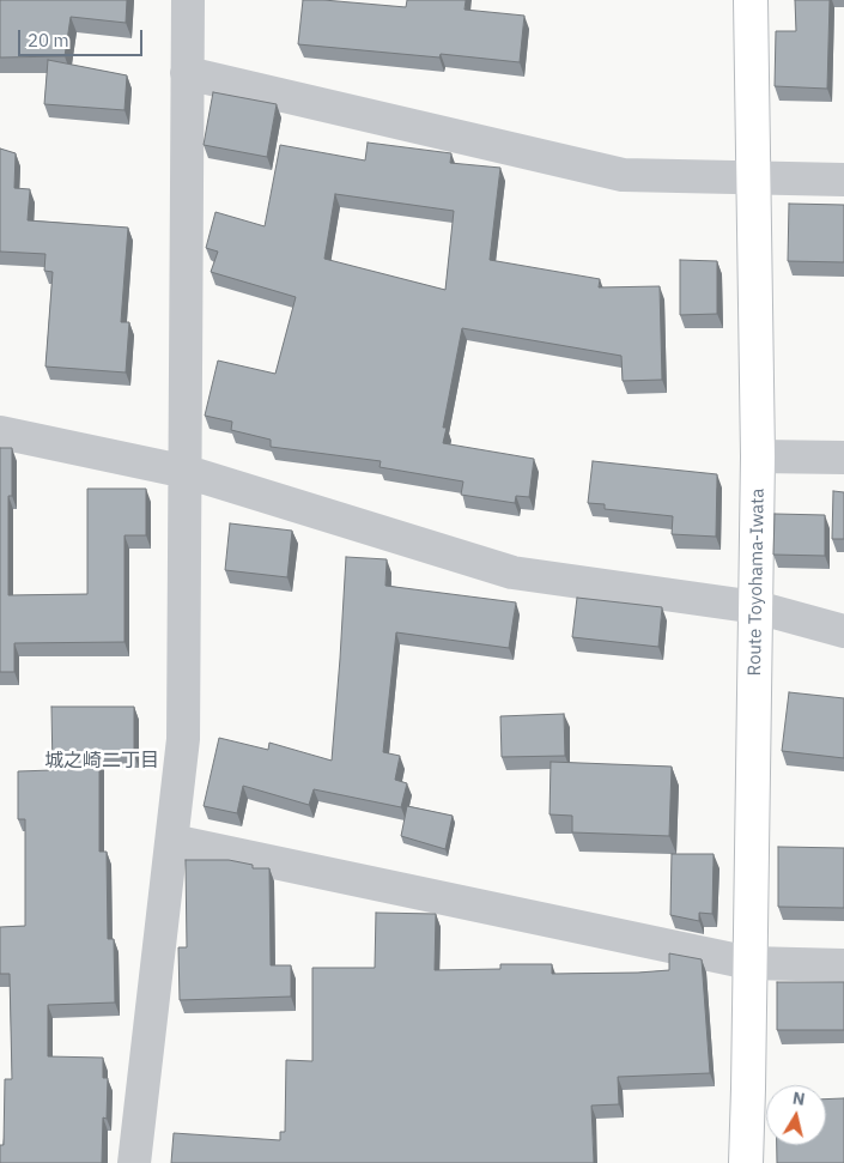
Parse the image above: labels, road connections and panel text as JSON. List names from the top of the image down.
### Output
{
  "streets": {
    "main road": ["Route Toyohama-Iwata"]
  },
  "districts": ["城之崎二丁目"],
  "scale_bar": "20 m",
  "north": "top"
}
